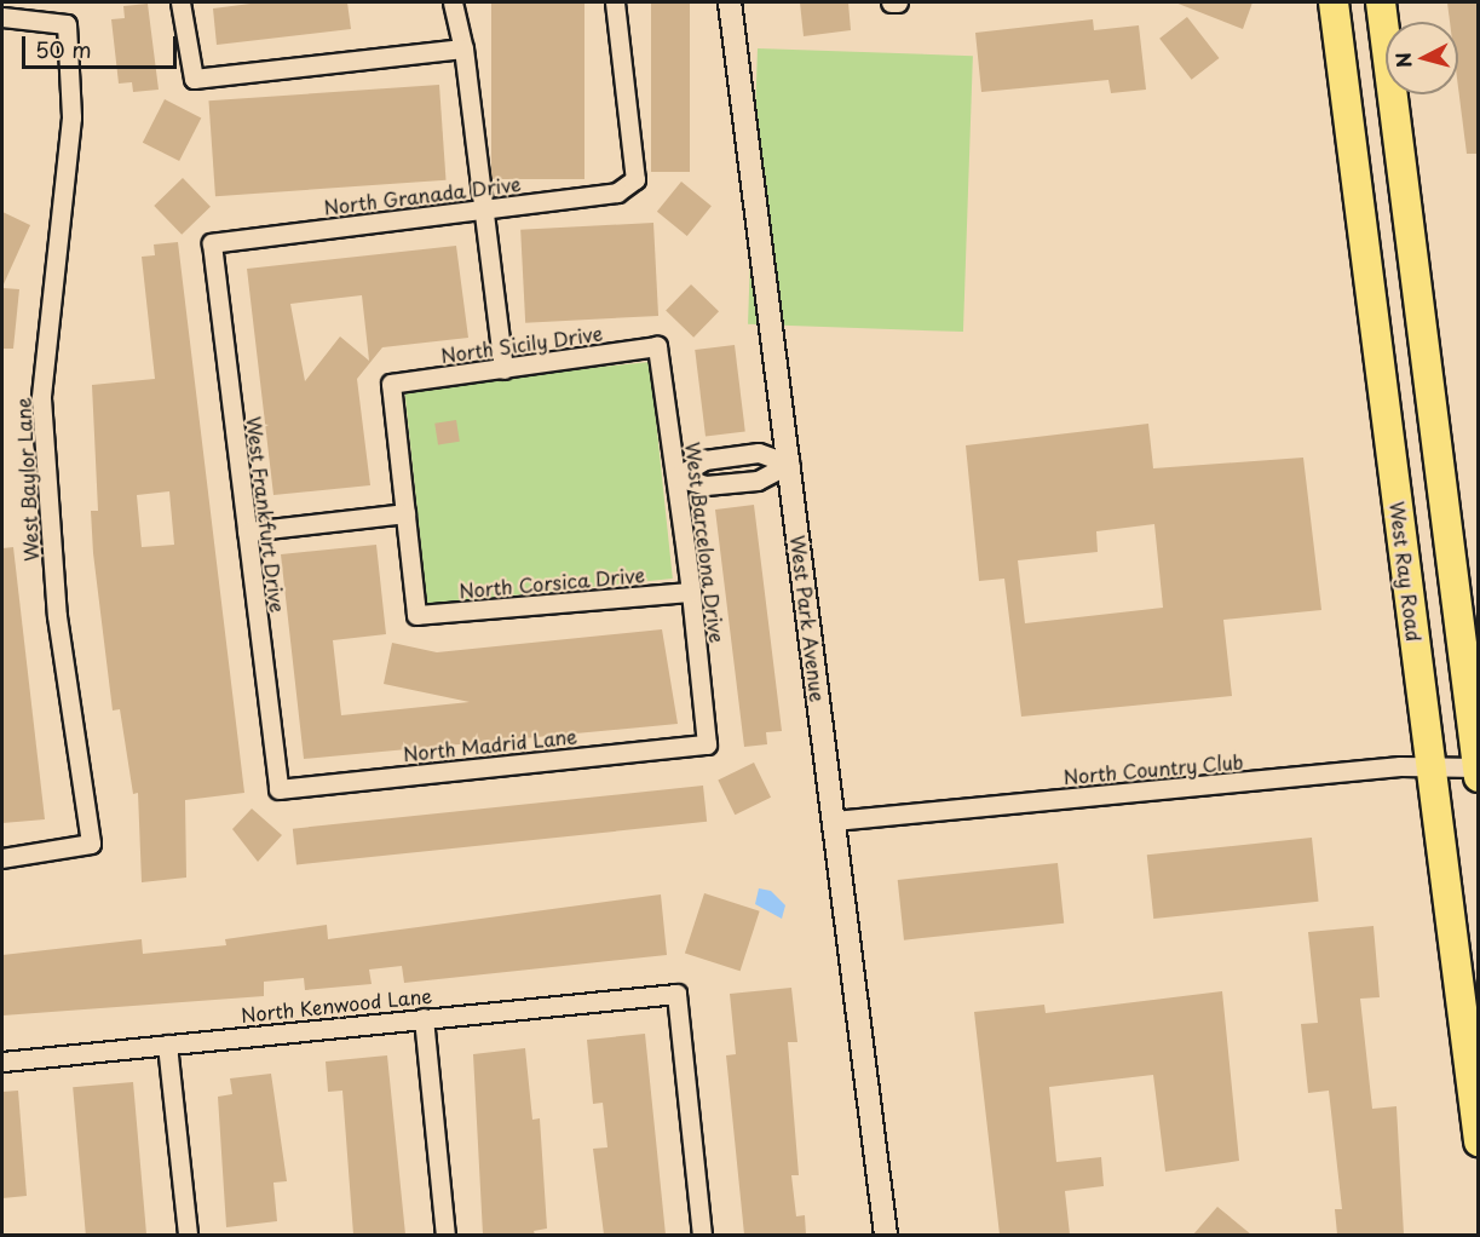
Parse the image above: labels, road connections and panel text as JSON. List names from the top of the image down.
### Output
{
  "streets": {
    "main road": ["West Ray Road"],
    "street": [
      "North Granada Drive",
      "North Sicily Drive",
      "West Baylor Lane",
      "West Frankfurt Drive",
      "West Barcelona Drive",
      "North Corsica Drive",
      "West Park Avenue",
      "North Madrid Lane",
      "North Country Club",
      "North Kenwood Lane"
    ]
  },
  "crossings": [
    ["North Granada Drive", "West Frankfurt Drive"],
    ["North Sicily Drive", "West Barcelona Drive"],
    ["North Sicily Drive", "North Corsica Drive"],
    ["West Frankfurt Drive", "North Madrid Lane"],
    ["West Barcelona Drive", "North Corsica Drive"],
    ["West Barcelona Drive", "North Madrid Lane"],
    ["West Ray Road", "North Country Club"],
    ["West Park Avenue", "North Country Club"]
  ],
  "scale_bar": "50 m",
  "north": "left"
}
